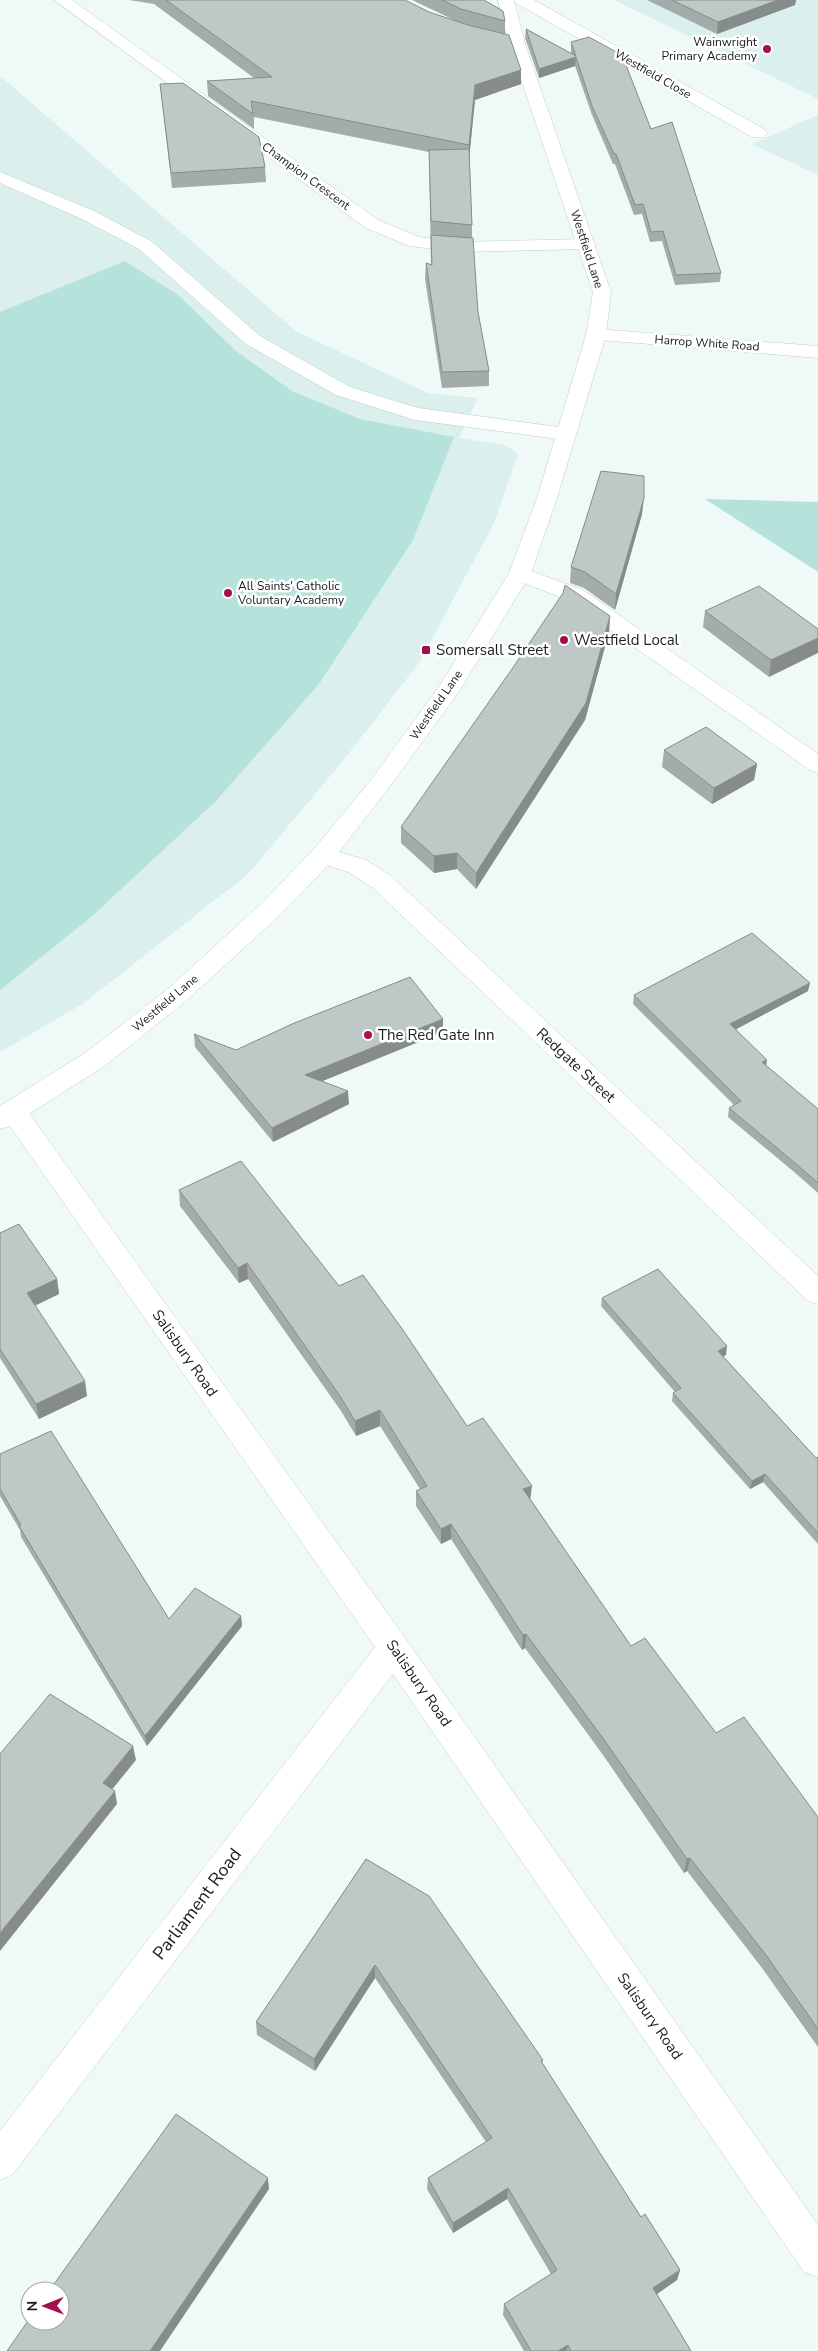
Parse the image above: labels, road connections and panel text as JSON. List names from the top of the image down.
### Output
{
  "streets": {
    "street": [
      "Westfield Close",
      "Champion Crescent",
      "Westfield Lane",
      "Harrop White Road",
      "Redgate Street",
      "Salisbury Road",
      "Parliament Road"
    ]
  },
  "crossings": [
    ["Champion Crescent", "Westfield Lane"],
    ["Westfield Lane", "Harrop White Road"],
    ["Westfield Lane", "Redgate Street"],
    ["Westfield Lane", "Salisbury Road"],
    ["Salisbury Road", "Parliament Road"]
  ],
  "places": {
    "other": [
      "Wainwright Primary Academy",
      "All Saints' Catholic Voluntary Academy",
      "Westfield Local",
      "The Red Gate Inn"
    ],
    "transit": ["Somersall Street"]
  },
  "north": "left"
}
